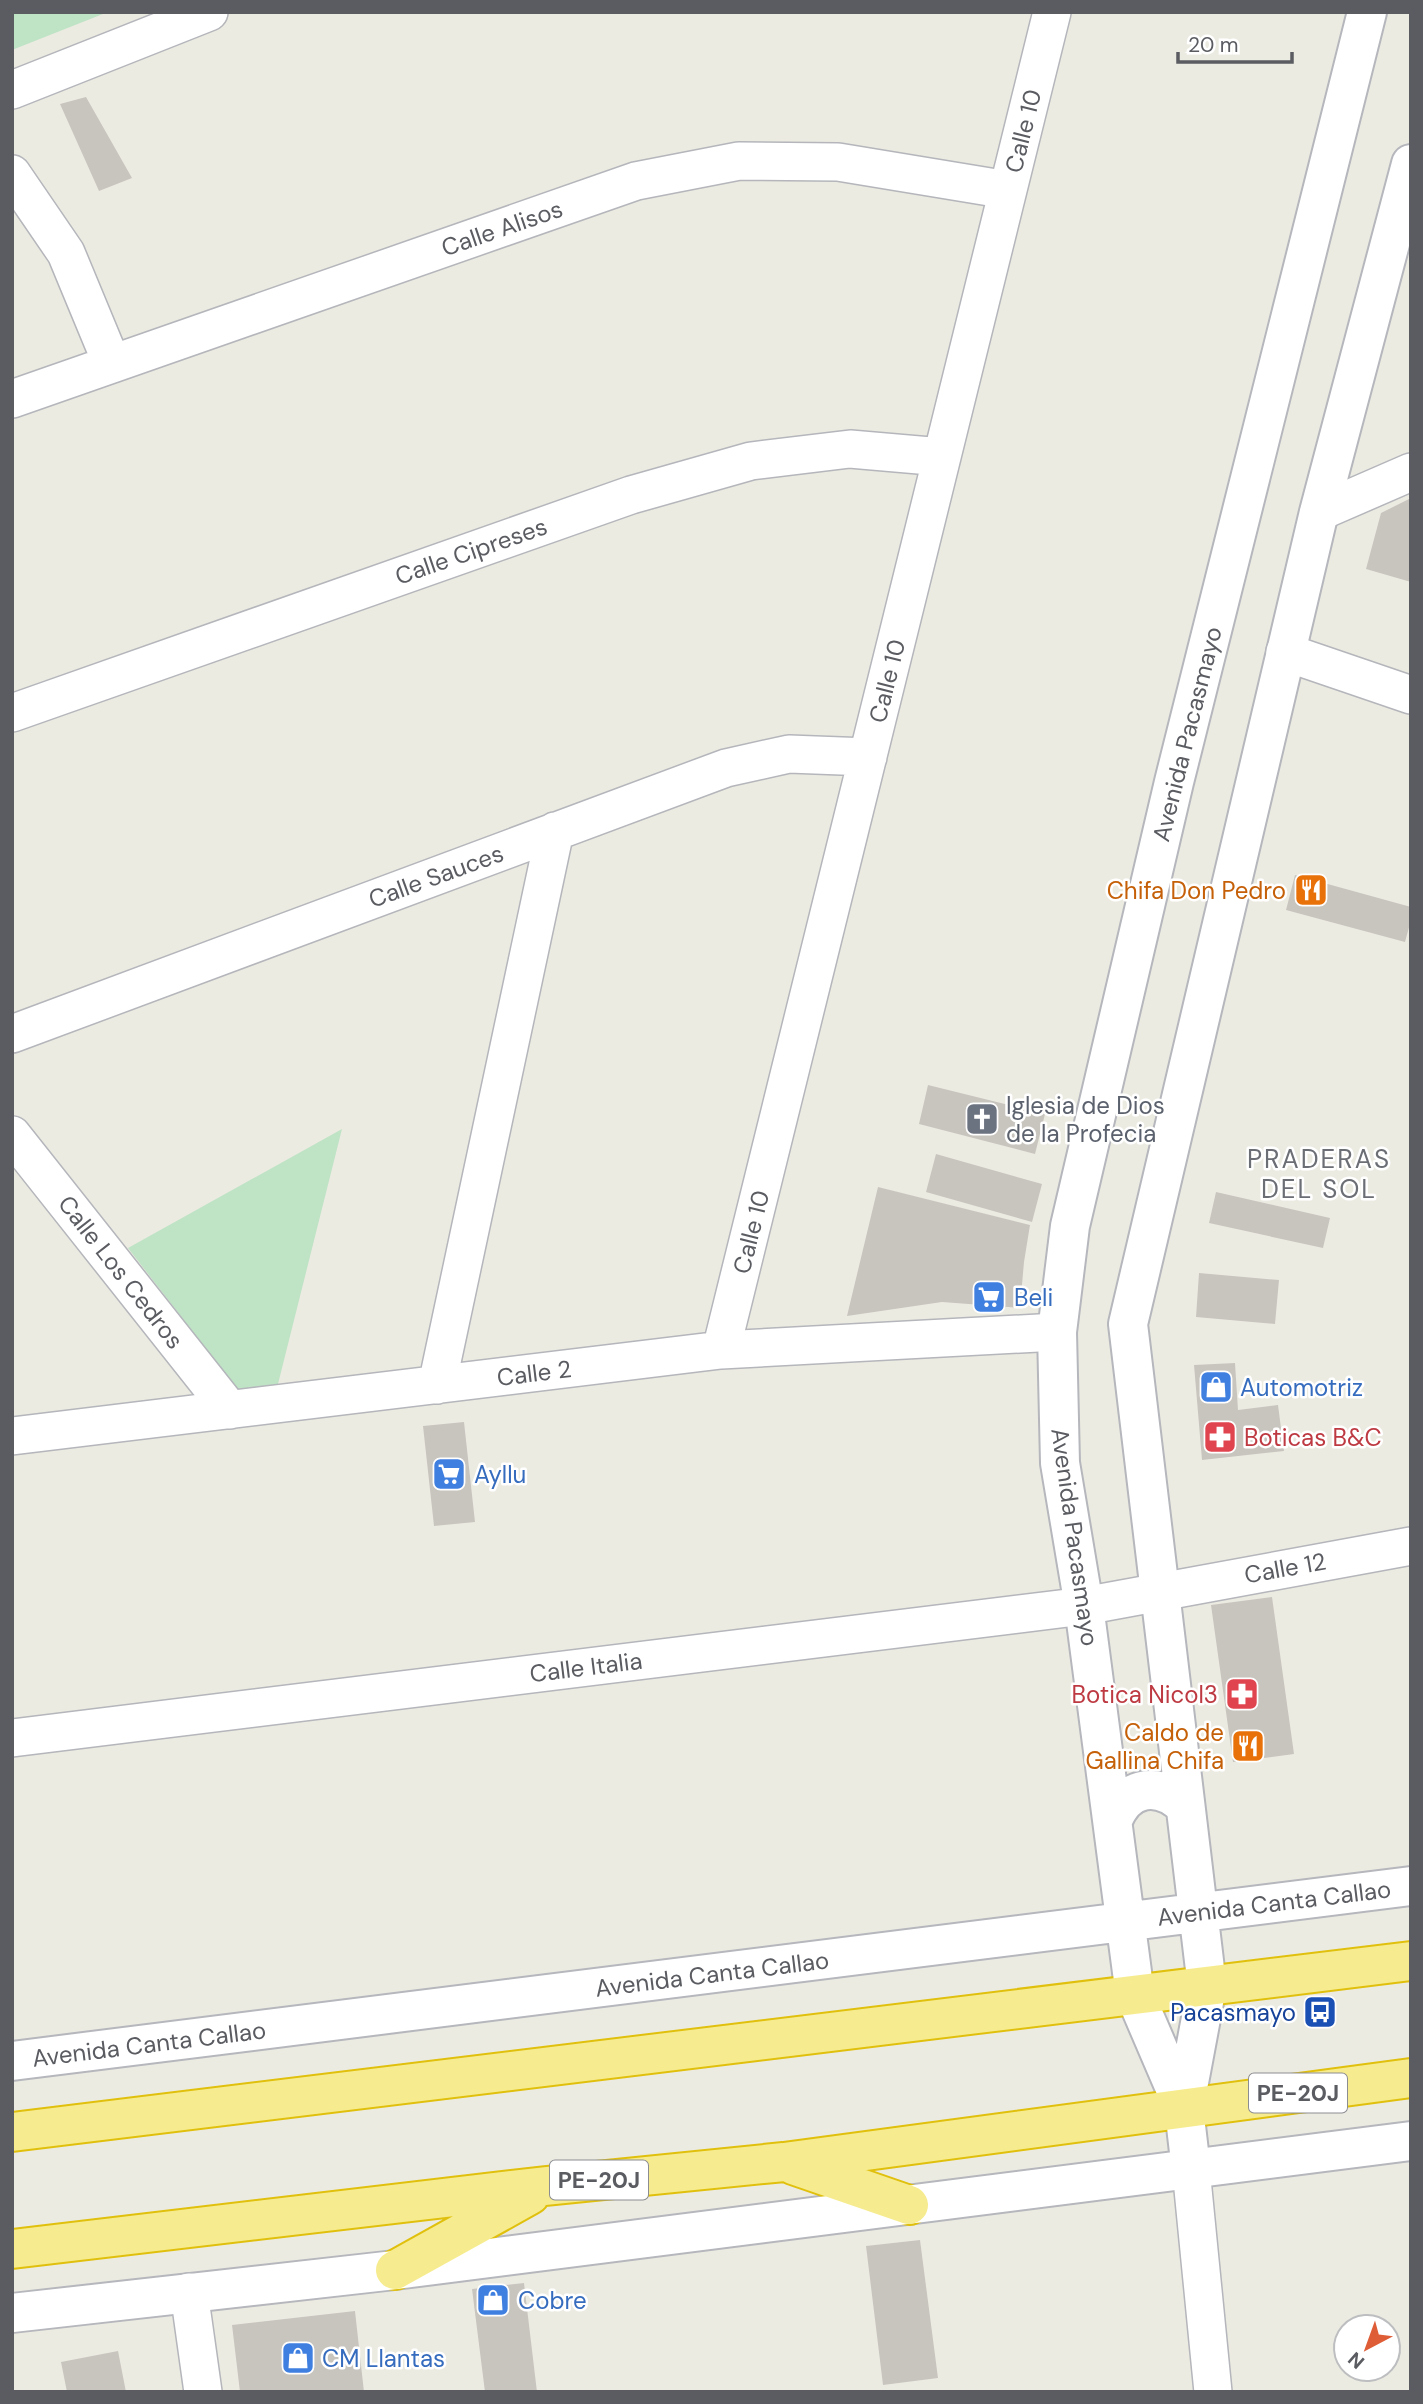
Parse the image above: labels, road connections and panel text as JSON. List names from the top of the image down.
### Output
{
  "streets": {
    "highway": ["PE-20J"],
    "main road": ["Avenida Pacasmayo", "Avenida Canta Callao"],
    "street": [
      "Calle 10",
      "Calle Alisos",
      "Calle Cipreses",
      "Calle Sauces",
      "Calle Los Cedros",
      "Calle 2",
      "Calle 12",
      "Calle Italia"
    ]
  },
  "crossings": [
    ["Calle 10", "Calle Alisos"],
    ["Calle 10", "Calle Cipreses"],
    ["Calle 10", "Calle Sauces"],
    ["Calle 10", "Calle 2"],
    ["Avenida Pacasmayo", "Calle 2"],
    ["Avenida Pacasmayo", "Calle Italia"],
    ["Avenida Pacasmayo", "Avenida Canta Callao"],
    ["Avenida Pacasmayo", "PE-20J"],
    ["Calle Los Cedros", "Calle 2"],
    ["Calle 12", "Calle Italia"]
  ],
  "districts": ["PRADERAS DEL SOL"],
  "places": {
    "restaurant": ["Chifa Don Pedro", "Caldo de Gallina Chifa"],
    "church": ["Iglesia de Dios de la Profecia"],
    "supermarket": ["Beli", "Ayllu"],
    "shop": ["Automotriz", "Cobre", "CM Llantas"],
    "pharmacy": ["Boticas B&C", "Botica Nicol3"],
    "bus stop": ["Pacasmayo"]
  },
  "scale_bar": "20 m",
  "north": "bottom left"
}
